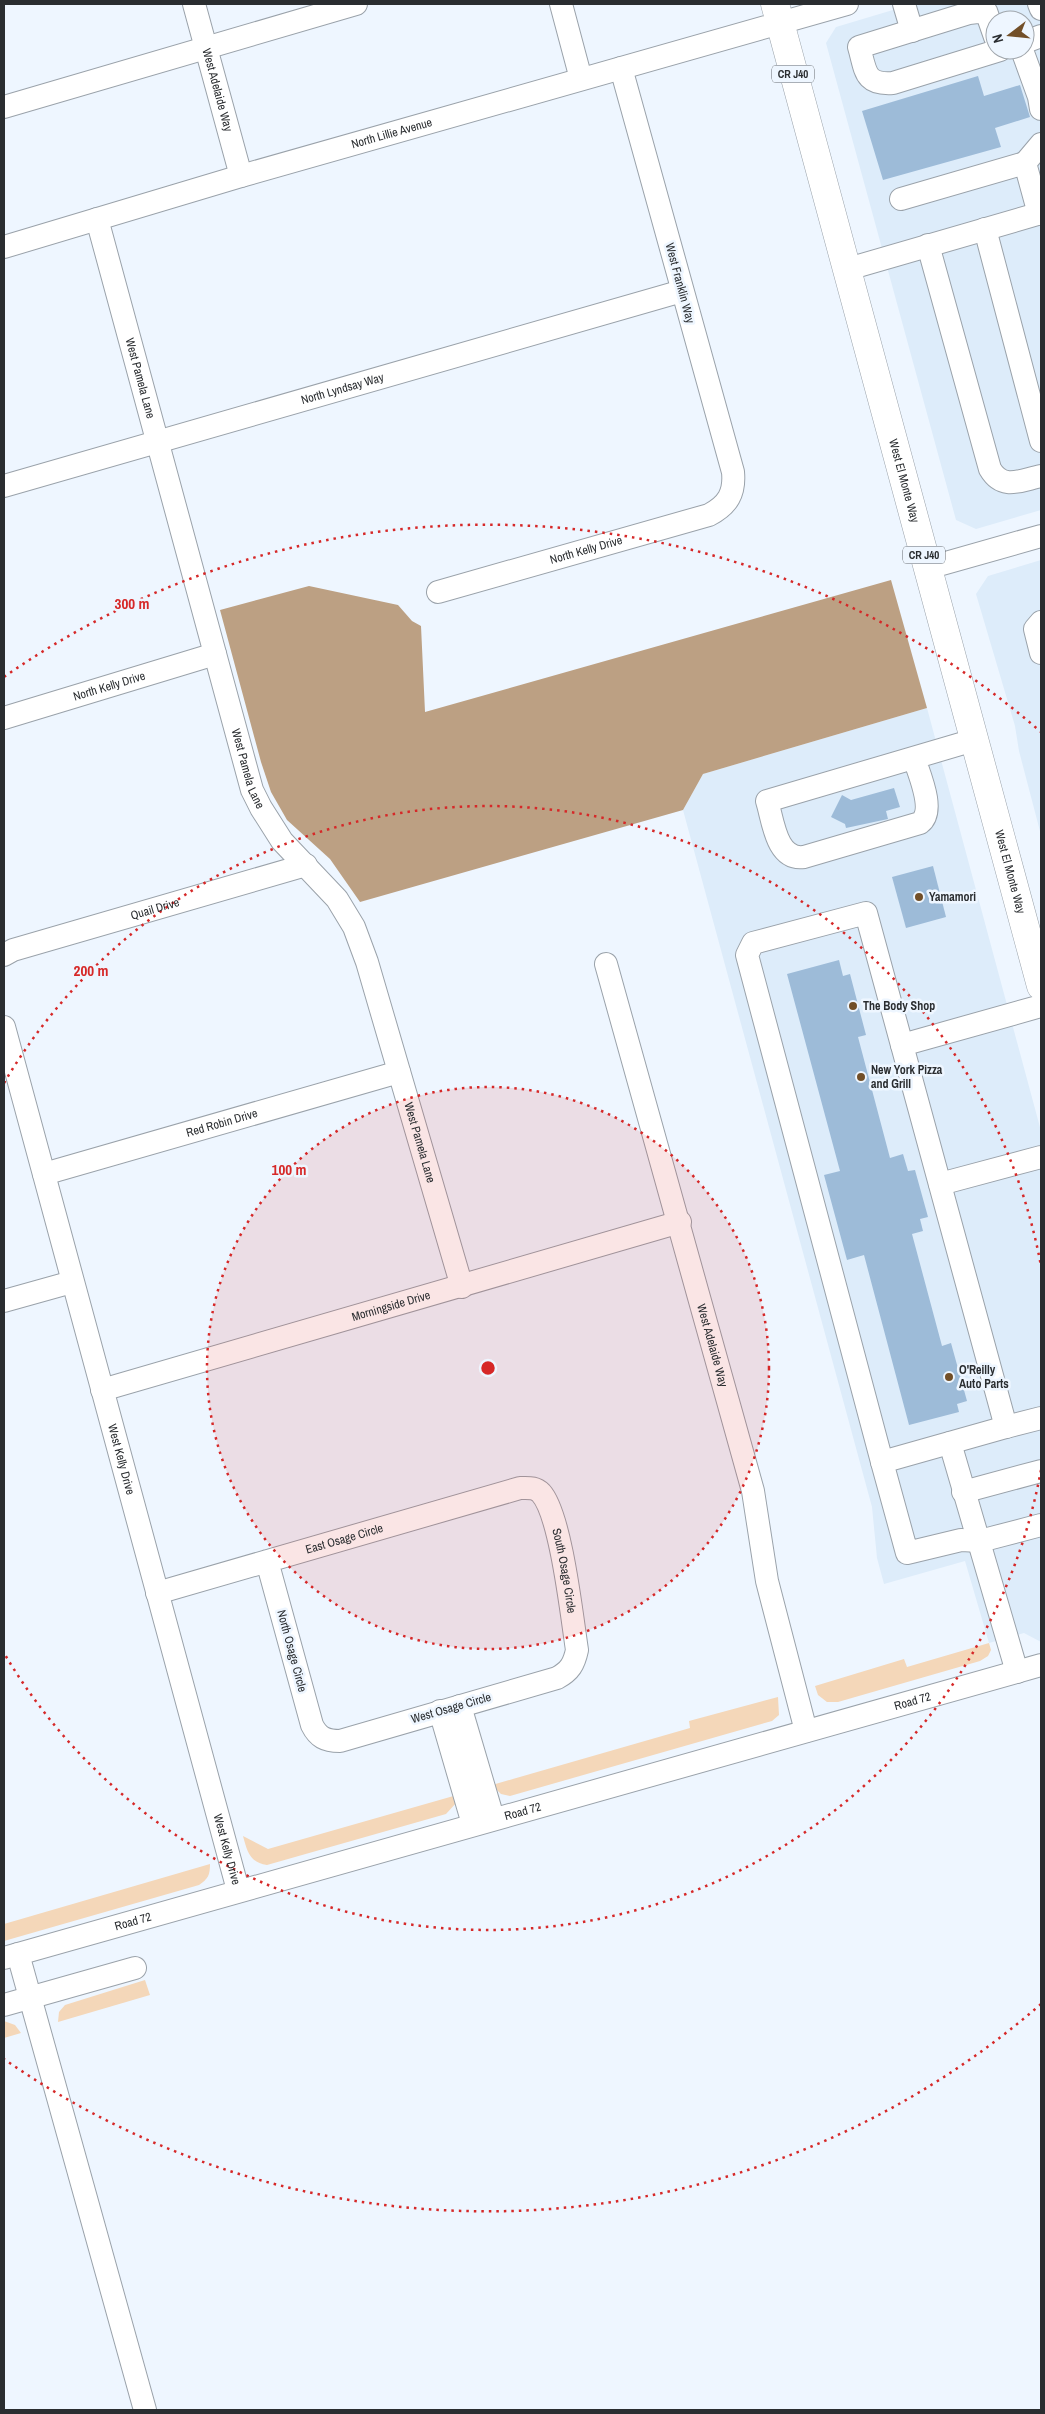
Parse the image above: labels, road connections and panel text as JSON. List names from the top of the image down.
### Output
{
  "streets": {
    "main road": ["CR J40", "West El Monte Way"],
    "street": [
      "West Adelaide Way",
      "North Lillie Avenue",
      "West Franklin Way",
      "West Pamela Lane",
      "North Lyndsay Way",
      "North Kelly Drive",
      "Quail Drive",
      "Red Robin Drive",
      "Morningside Drive",
      "West Kelly Drive",
      "East Osage Circle",
      "South Osage Circle",
      "North Osage Circle",
      "Road 72",
      "West Osage Circle"
    ]
  },
  "crossings": [
    ["West Adelaide Way", "North Lillie Avenue"],
    ["West Adelaide Way", "Morningside Drive"],
    ["West Adelaide Way", "Road 72"],
    ["North Lillie Avenue", "West Franklin Way"],
    ["North Lillie Avenue", "West Pamela Lane"],
    ["North Lillie Avenue", "West El Monte Way"],
    ["West Franklin Way", "North Lyndsay Way"],
    ["West Franklin Way", "North Kelly Drive"],
    ["West Pamela Lane", "North Lyndsay Way"],
    ["West Pamela Lane", "North Kelly Drive"],
    ["West Pamela Lane", "Quail Drive"],
    ["West Pamela Lane", "Red Robin Drive"],
    ["West Pamela Lane", "Morningside Drive"],
    ["Red Robin Drive", "West Kelly Drive"],
    ["Morningside Drive", "West Kelly Drive"],
    ["West Kelly Drive", "East Osage Circle"],
    ["West Kelly Drive", "Road 72"],
    ["East Osage Circle", "South Osage Circle"],
    ["East Osage Circle", "North Osage Circle"],
    ["South Osage Circle", "West Osage Circle"],
    ["North Osage Circle", "West Osage Circle"]
  ],
  "places": [
    "Yamamori",
    "The Body Shop",
    "New York Pizza and Grill",
    "O'Reilly Auto Parts"
  ],
  "north": "left",
  "rings": ["300 m", "200 m", "100 m"]
}
